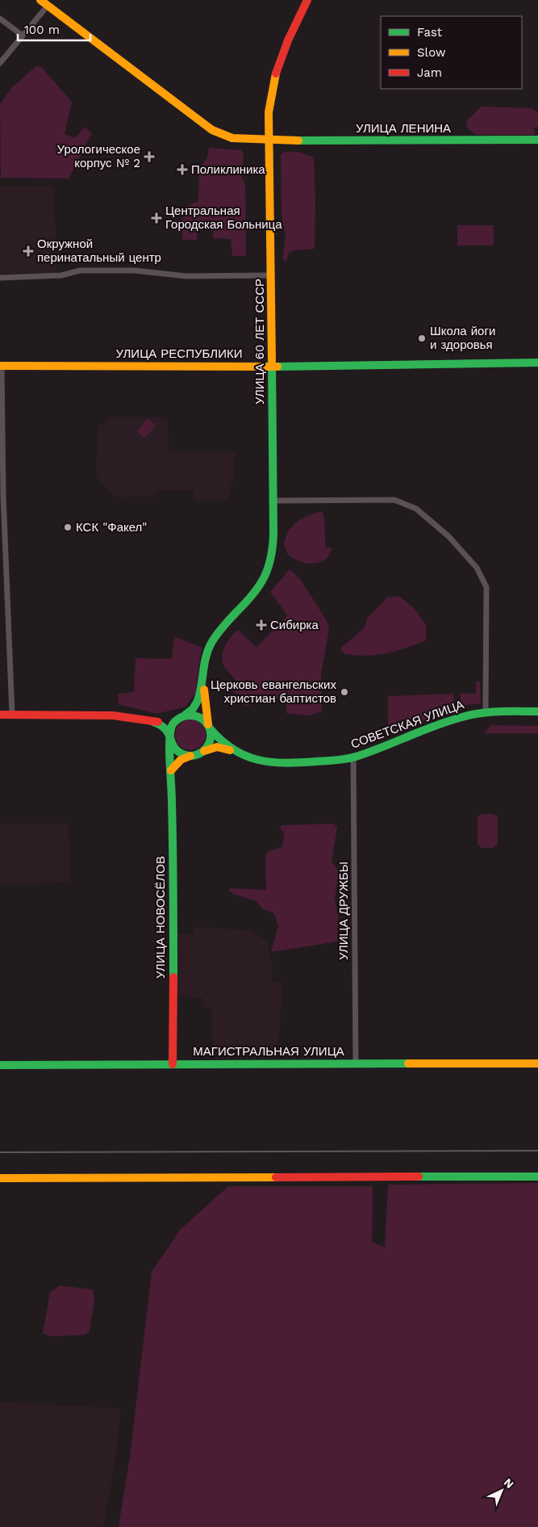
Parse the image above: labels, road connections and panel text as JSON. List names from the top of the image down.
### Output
{
  "streets": {
    "main road": [
      "УЛИЦА ЛЕНИНА",
      "УЛИЦА 60 ЛЕТ СССР",
      "УЛИЦА РЕСПУБЛИКИ",
      "СОВЕТСКАЯ УЛИЦА",
      "УЛИЦА НОВОСЁЛОВ",
      "МАГИСТРАЛЬНАЯ УЛИЦА"
    ],
    "street": ["УЛИЦА ДРУЖБЫ"]
  },
  "crossings": [
    ["УЛИЦА ЛЕНИНА", "УЛИЦА 60 ЛЕТ СССР"],
    ["УЛИЦА 60 ЛЕТ СССР", "УЛИЦА РЕСПУБЛИКИ"],
    ["СОВЕТСКАЯ УЛИЦА", "УЛИЦА ДРУЖБЫ"],
    ["УЛИЦА ДРУЖБЫ", "МАГИСТРАЛЬНАЯ УЛИЦА"],
    ["УЛИЦА НОВОСЁЛОВ", "МАГИСТРАЛЬНАЯ УЛИЦА"]
  ],
  "places": {
    "health": [
      "Урологическое корпус № 2",
      "Поликлиника",
      "Центральная Городская Больница",
      "Окружной перинатальный центр",
      "Сибирка"
    ],
    "other": ["Школа йоги и здоровья", "КСК \"Факел\"", "Церковь евангельских христиан баптистов"]
  },
  "legend": ["Fast", "Slow", "Jam"],
  "scale_bar": "100 m",
  "north": "top right"
}
